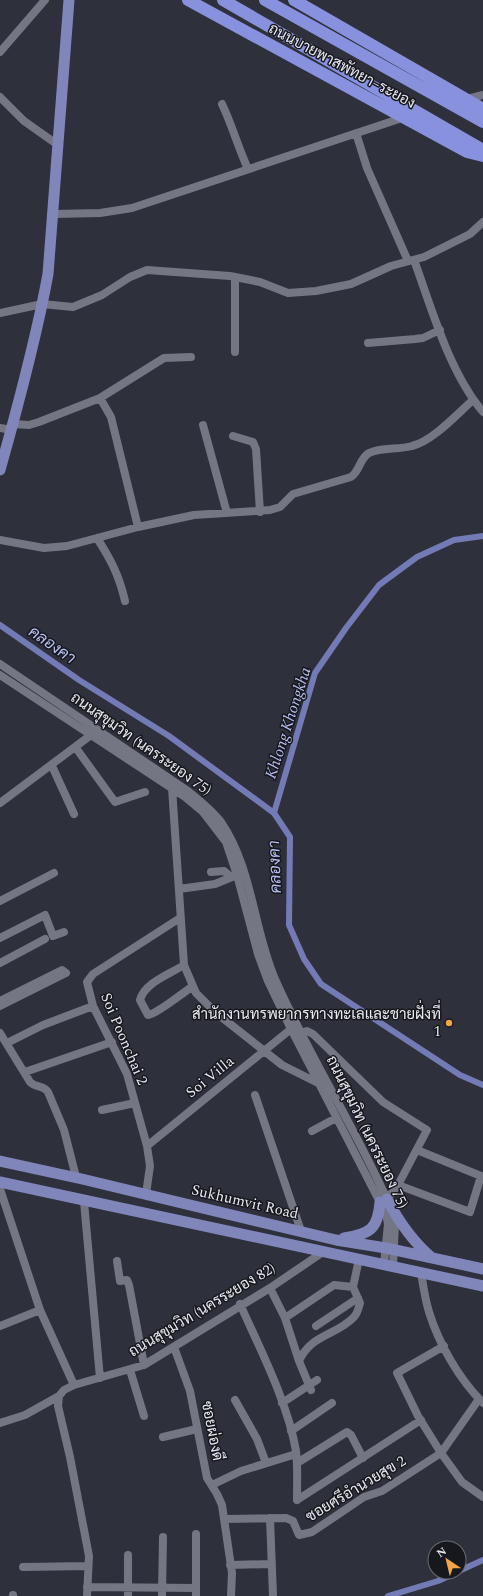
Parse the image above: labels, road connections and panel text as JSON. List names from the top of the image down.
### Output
{
  "streets": {
    "highway": ["ถนนบายพาสพัทยา–ระยอง"],
    "main road": ["Sukhumvit Road"],
    "street": [
      "ถนนสุขุมวิท (นครระยอง 75)",
      "Soi Poonchai 2",
      "Soi Villa",
      "ถนนสุขุมวิท (นครระยอง 82)",
      "ซอยผ่องดี",
      "ซอยศรีอำนวยสุข 2"
    ]
  },
  "crossings": [
    ["ถนนสุขุมวิท (นครระยอง 75)", "Soi Villa"],
    ["ถนนสุขุมวิท (นครระยอง 75)", "Sukhumvit Road"],
    ["Soi Poonchai 2", "Soi Villa"],
    ["Soi Poonchai 2", "Sukhumvit Road"],
    ["ถนนสุขุมวิท (นครระยอง 82)", "ซอยผ่องดี"],
    ["ซอยผ่องดี", "ซอยศรีอำนวยสุข 2"]
  ],
  "water": ["คลองคา", "Khlong Khongkha"],
  "places": ["สำนักงานทรพยากรทางทะเลและชายฝั่งที่ 1"],
  "north": "top left"
}
